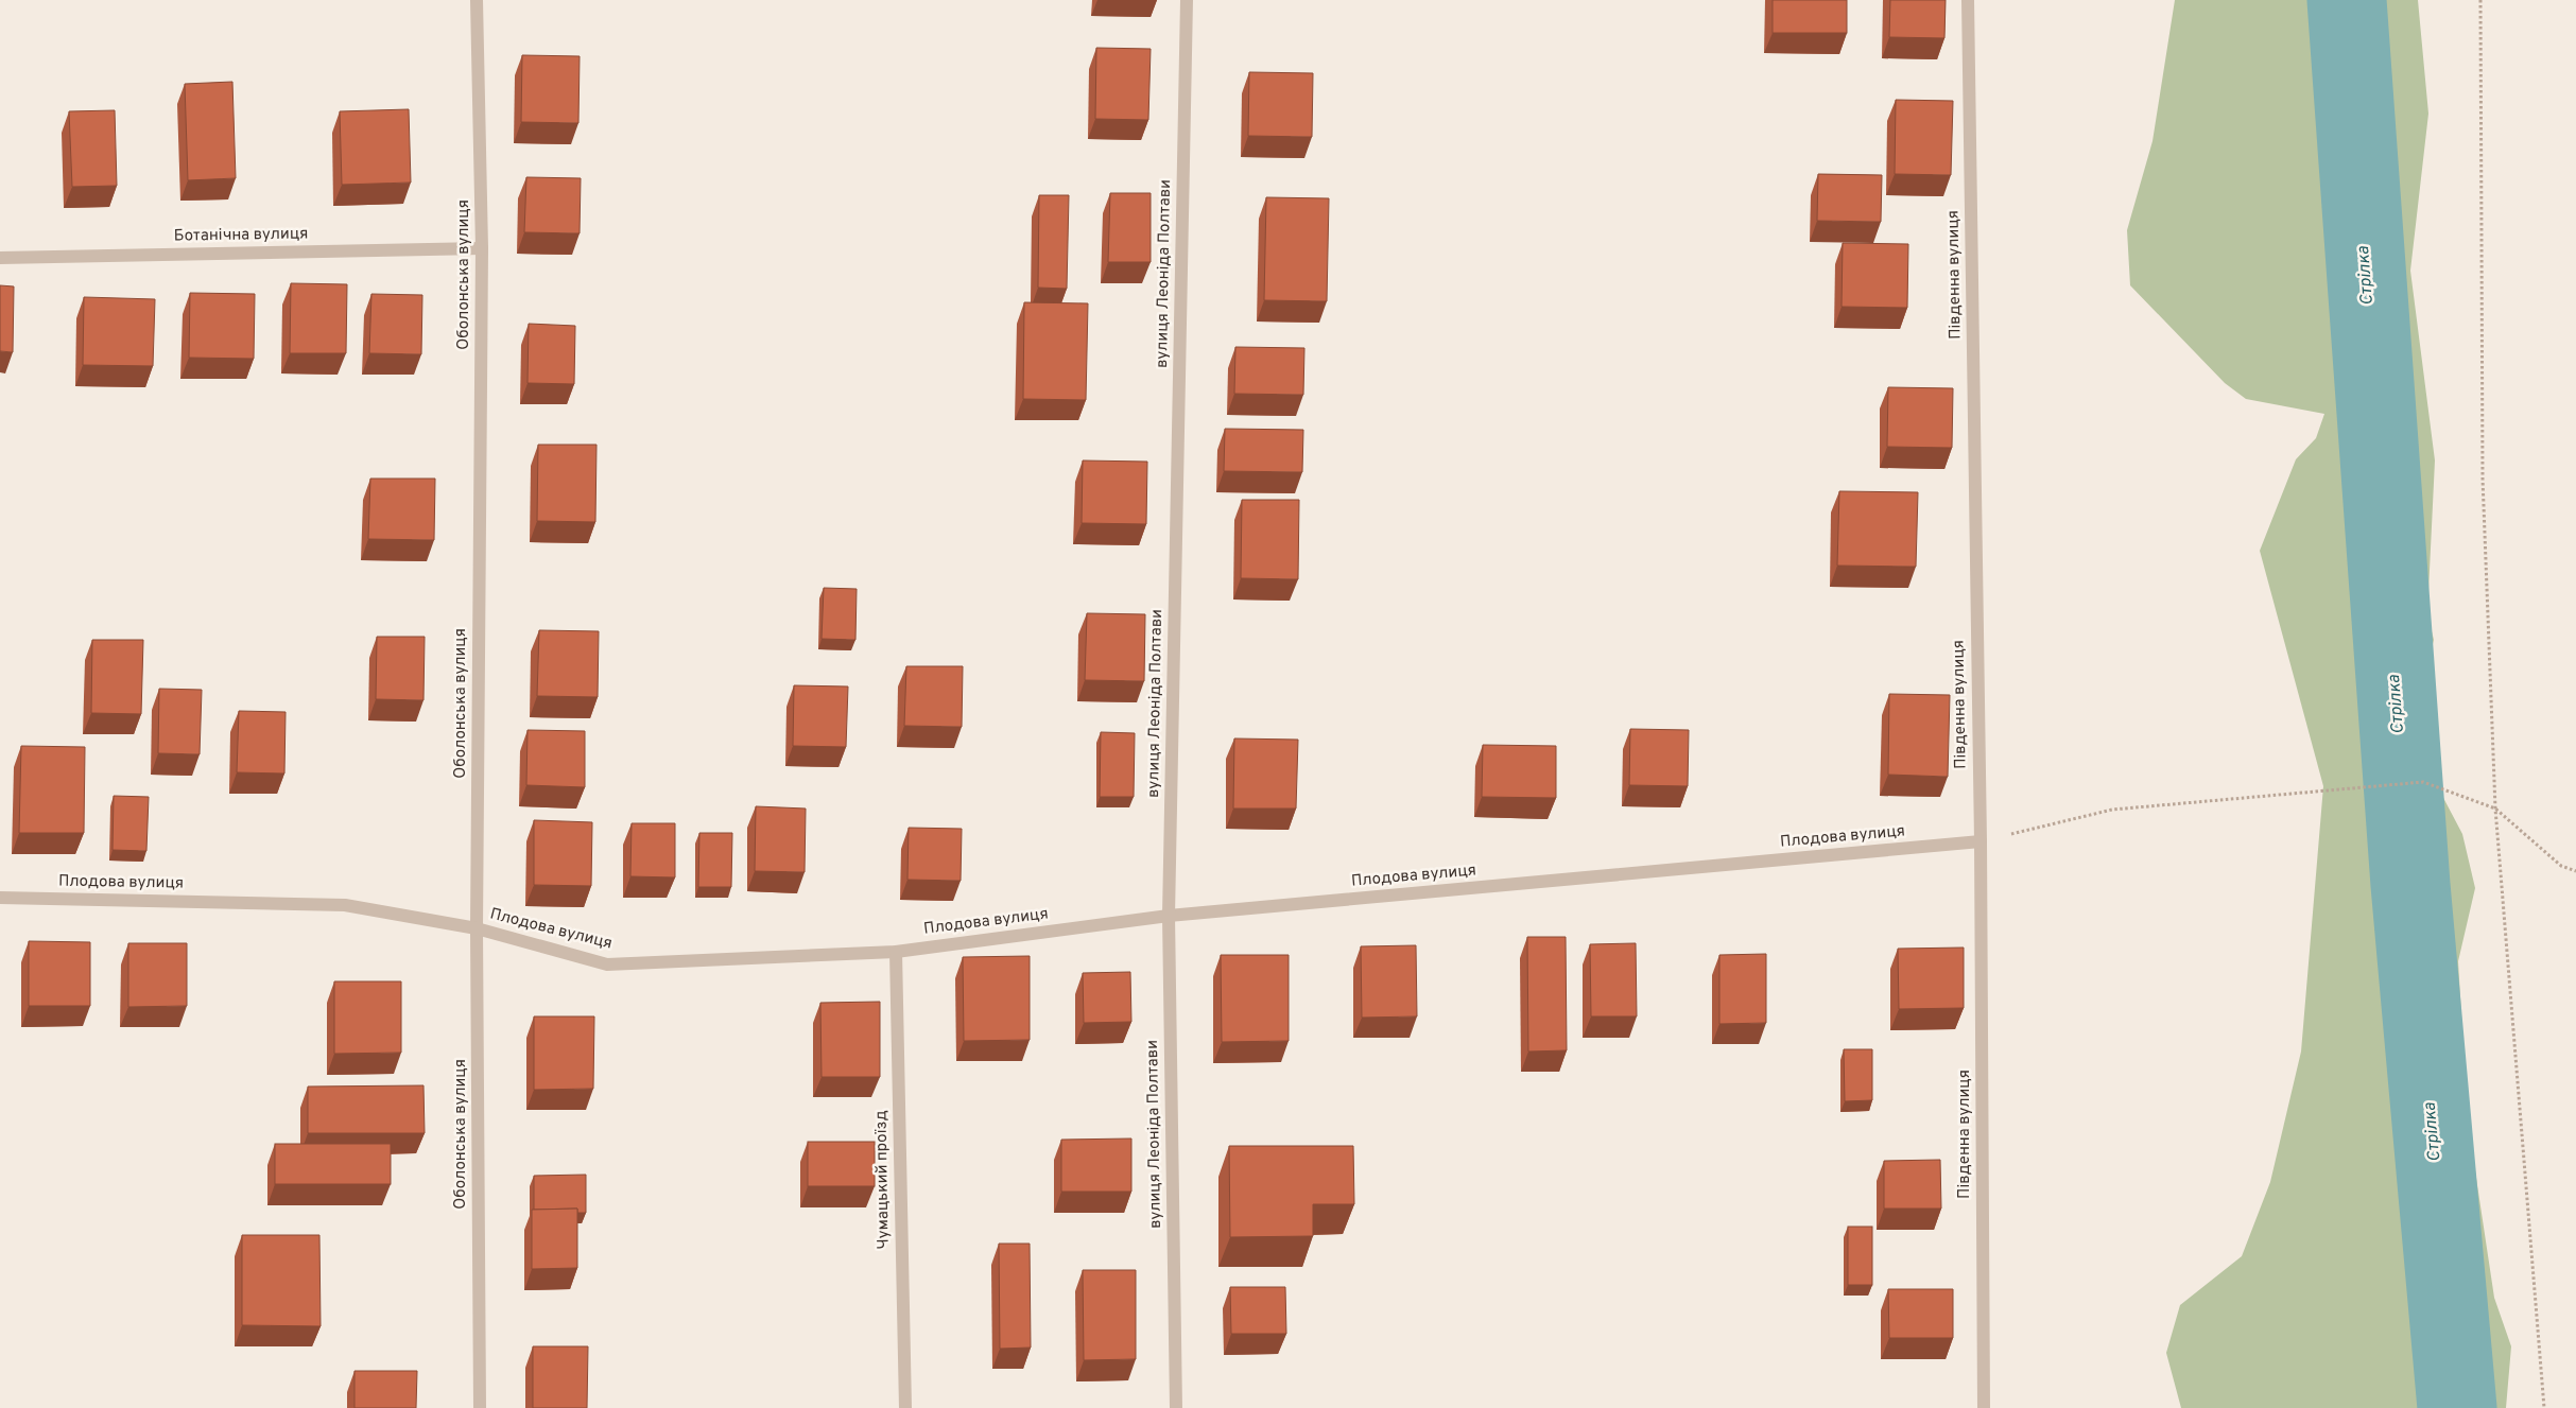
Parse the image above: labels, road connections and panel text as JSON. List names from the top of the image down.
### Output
{
  "streets": {
    "street": [
      "Ботанічна вулиця",
      "вулиця Леоніда Полтави",
      "Оболонська вулиця",
      "Південна вулиця",
      "Плодова вулиця",
      "Чумацький проїзд"
    ]
  },
  "crossings": [
    ["Ботанічна вулиця", "Оболонська вулиця"],
    ["вулиця Леоніда Полтави", "Плодова вулиця"],
    ["Оболонська вулиця", "Плодова вулиця"],
    ["Південна вулиця", "Плодова вулиця"],
    ["Плодова вулиця", "Чумацький проїзд"]
  ],
  "water": ["Стрілка"]
}
